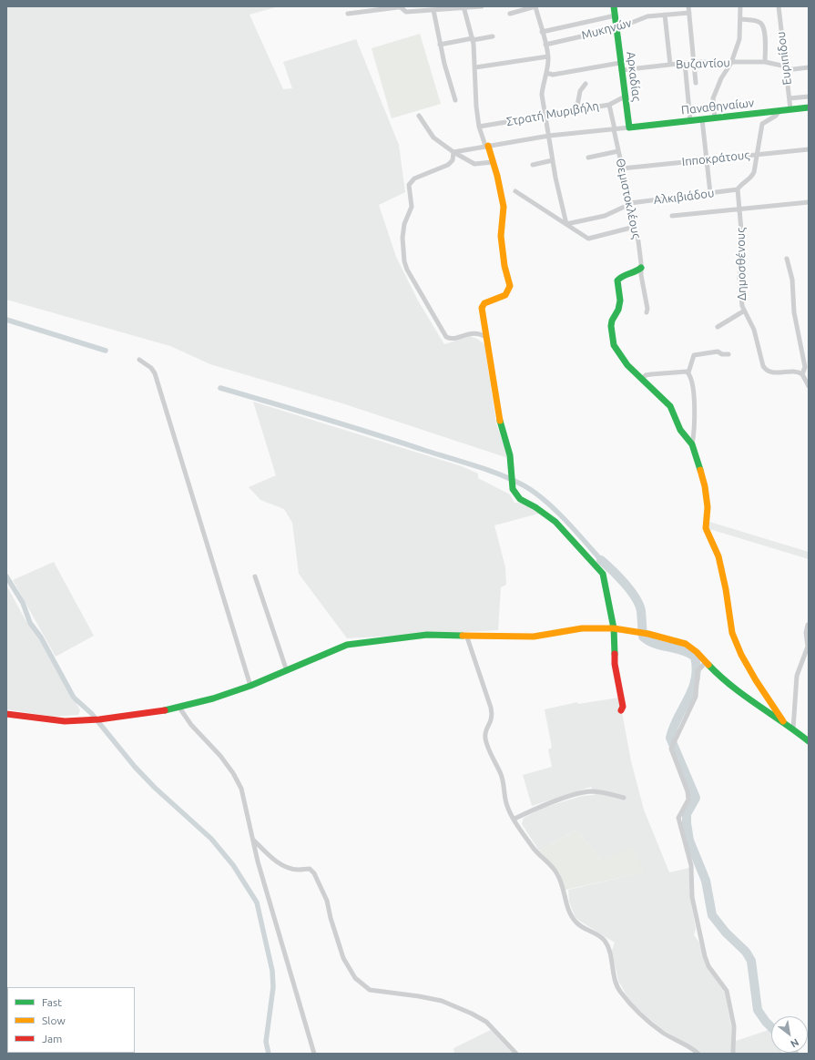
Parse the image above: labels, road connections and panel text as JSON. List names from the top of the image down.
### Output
{
  "streets": {
    "street": [
      "Μυκηνών",
      "Ευριπίδου",
      "Βυζαντίου",
      "Αρκαδίας",
      "Παναθηναίων",
      "Στρατή Μυριβήλη",
      "Ιπποκράτους",
      "Αλκιβιάδου",
      "Θεμιστοκλέους",
      "Δημοσθένους"
    ]
  },
  "crossings": [
    ["Μυκηνών", "Αρκαδίας"],
    ["Ευριπίδου", "Βυζαντίου"],
    ["Ευριπίδου", "Παναθηναίων"],
    ["Βυζαντίου", "Αρκαδίας"],
    ["Αρκαδίας", "Παναθηναίων"],
    ["Αρκαδίας", "Στρατή Μυριβήλη"],
    ["Στρατή Μυριβήλη", "Θεμιστοκλέους"],
    ["Ιπποκράτους", "Θεμιστοκλέους"],
    ["Αλκιβιάδου", "Θεμιστοκλέους"],
    ["Αλκιβιάδου", "Δημοσθένους"]
  ],
  "legend": ["Fast", "Slow", "Jam"],
  "north": "bottom right"
}
